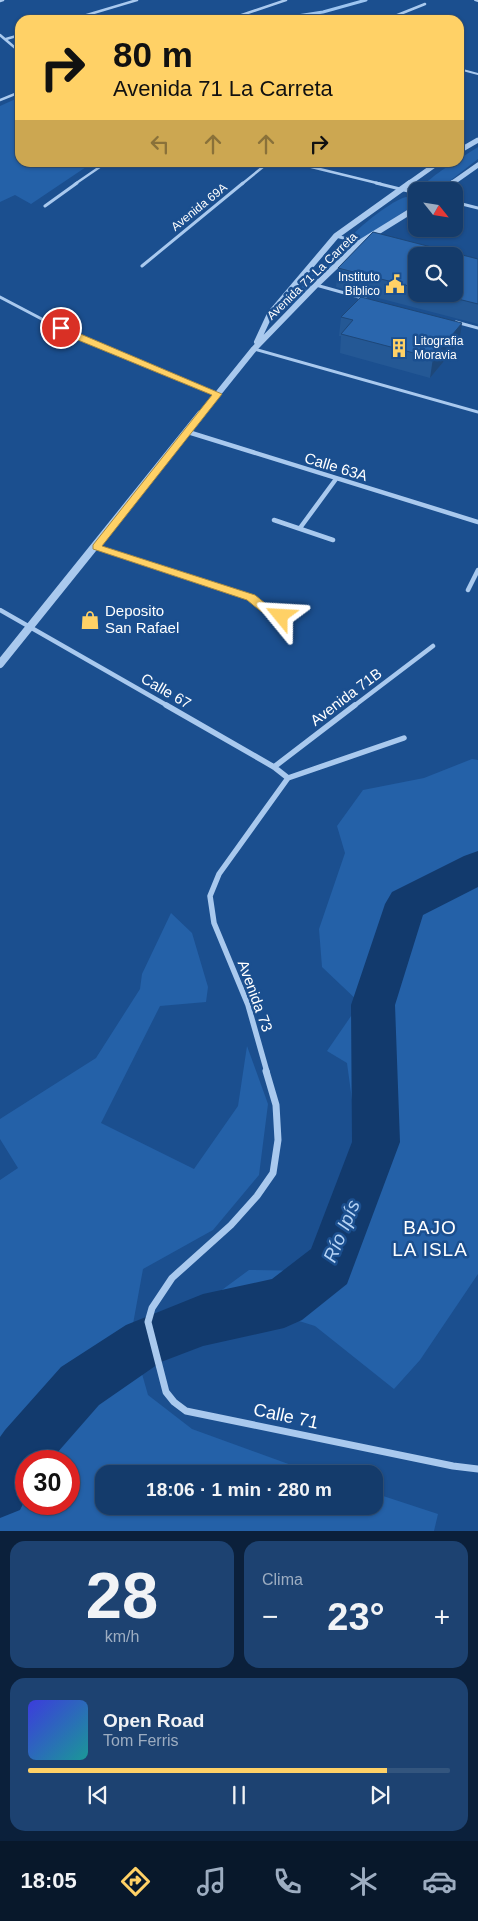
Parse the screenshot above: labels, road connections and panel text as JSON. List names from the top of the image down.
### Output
{
  "streets": {
    "street": [
      "Avenida 69A",
      "Avenida 71 La Carreta",
      "Calle 63A",
      "Calle 67",
      "Avenida 71B",
      "Avenida 73",
      "Calle 71"
    ]
  },
  "crossings": [
    ["Avenida 71 La Carreta", "Calle 63A"],
    ["Avenida 71 La Carreta", "Calle 67"],
    ["Calle 67", "Avenida 71B"],
    ["Calle 67", "Avenida 73"],
    ["Avenida 73", "Calle 71"]
  ],
  "districts": ["BAJO LA ISLA"],
  "water": ["Río Ipís"],
  "places": {
    "public building": ["Instituto Biblico"],
    "building": ["Litografia Moravia"],
    "shop": ["Deposito San Rafael"]
  },
  "north": "bottom right",
  "page": {
    "turn": ["80 m", "Avenida 71 La Carreta"],
    "limit": "30",
    "trip": "18:06 · 1 min · 280 m",
    "tile": [
      ["28", "km/h"],
      "Clima"
    ],
    "heat": ["−", "23°", "+"],
    "song": ["Open Road", "Tom Ferris"],
    "tabs": "18:05"
  }
}
